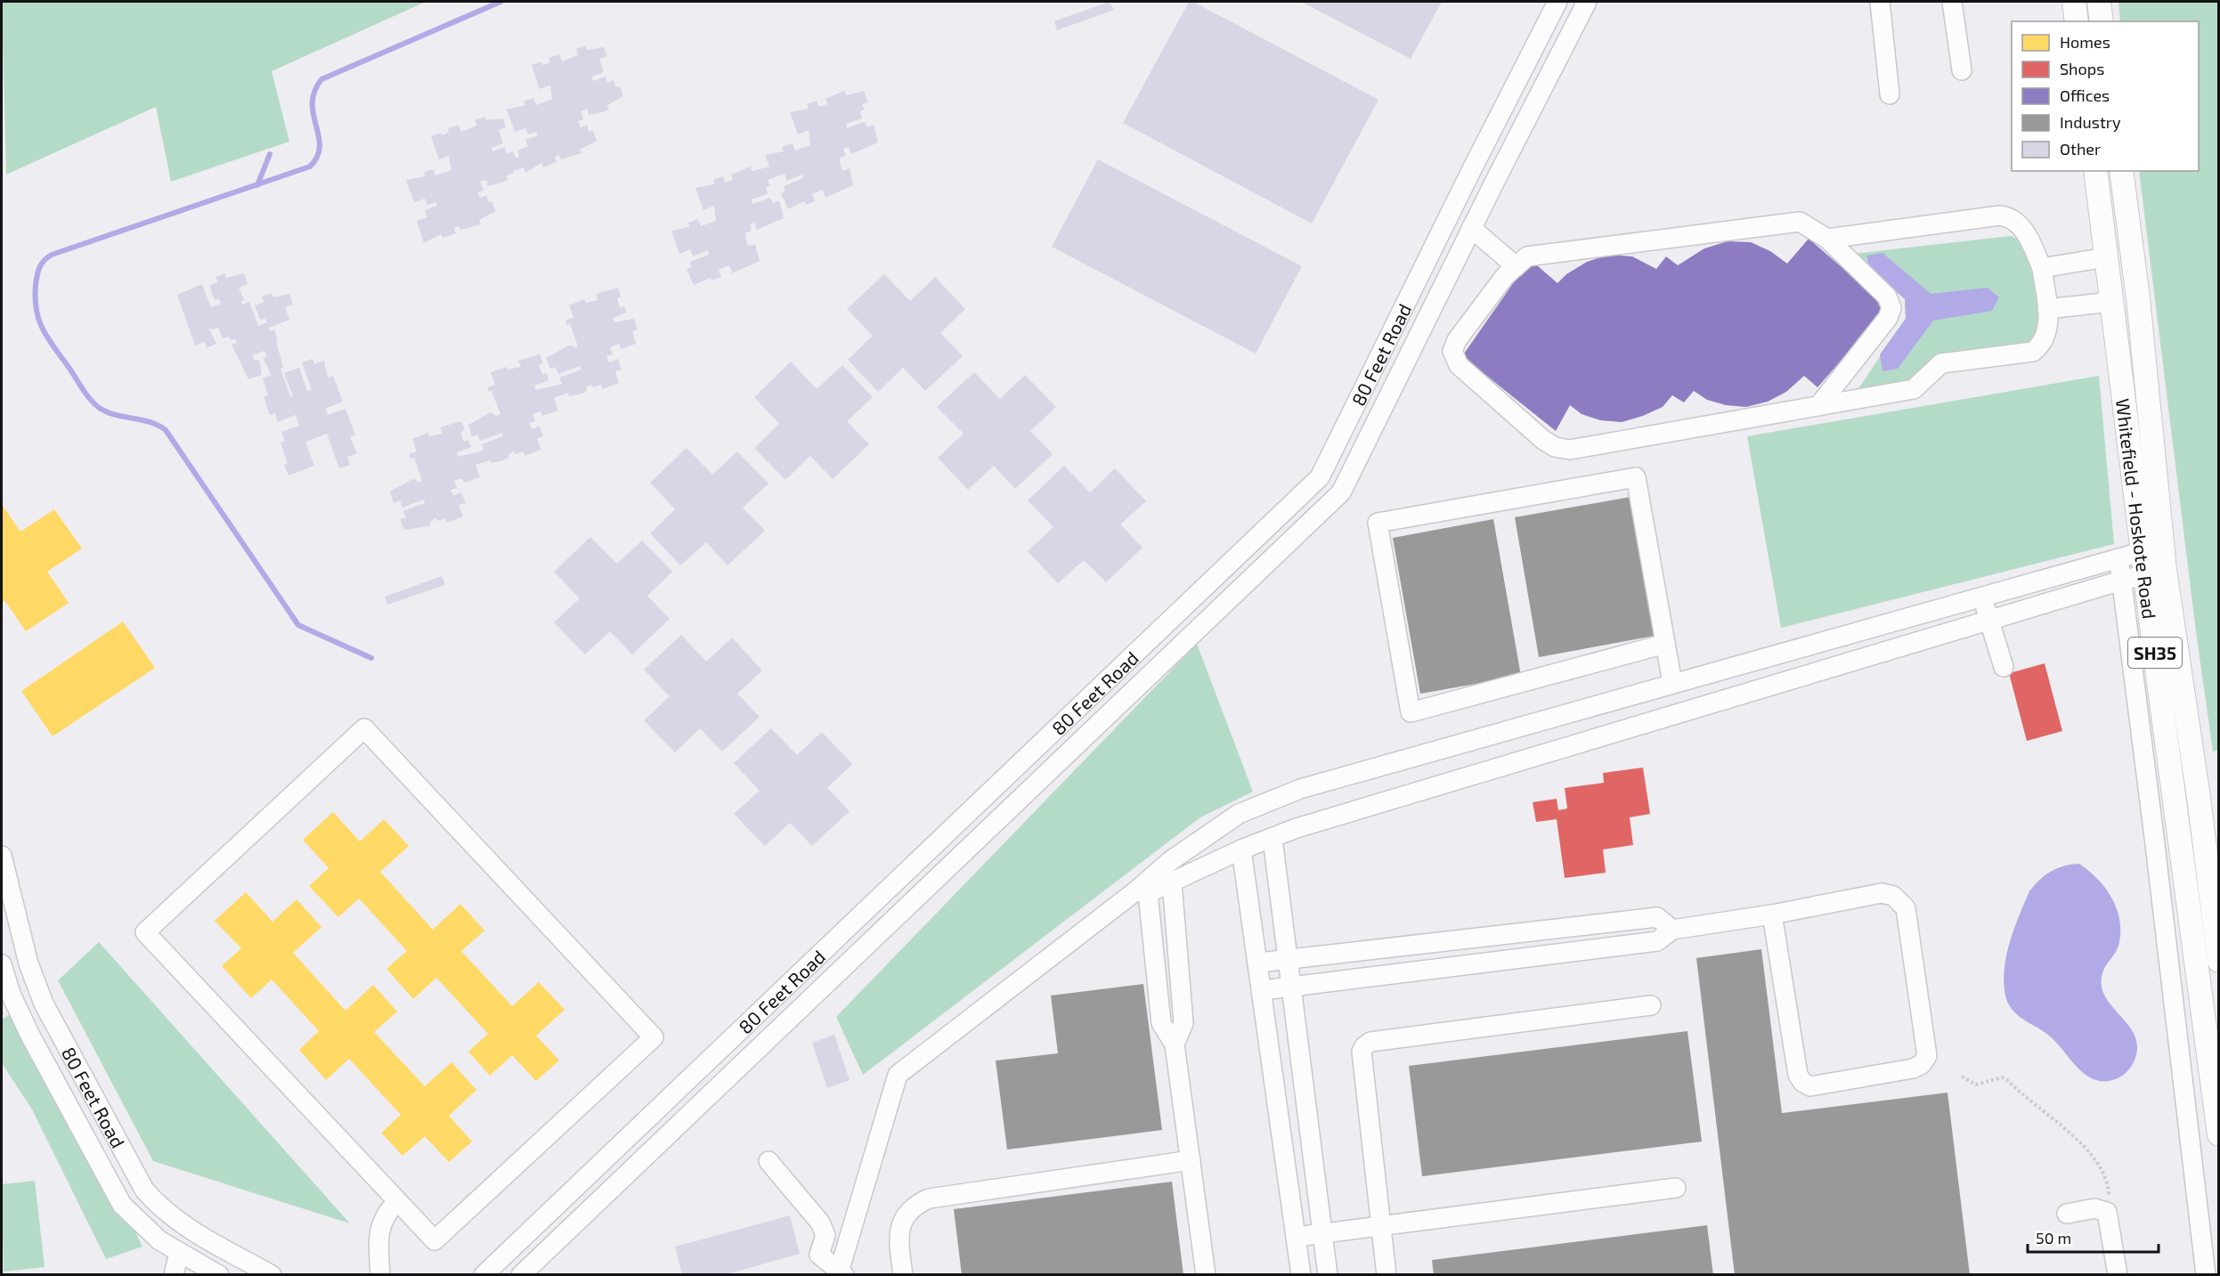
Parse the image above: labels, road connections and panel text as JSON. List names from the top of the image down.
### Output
{
  "streets": {
    "main road": ["Whitefield - Hoskote Road", "SH35"],
    "street": ["80 Feet Road"]
  },
  "legend": [
    "Homes",
    "Shops",
    "Offices",
    "Industry",
    "Other"
  ],
  "scale_bar": "50 m"
}
